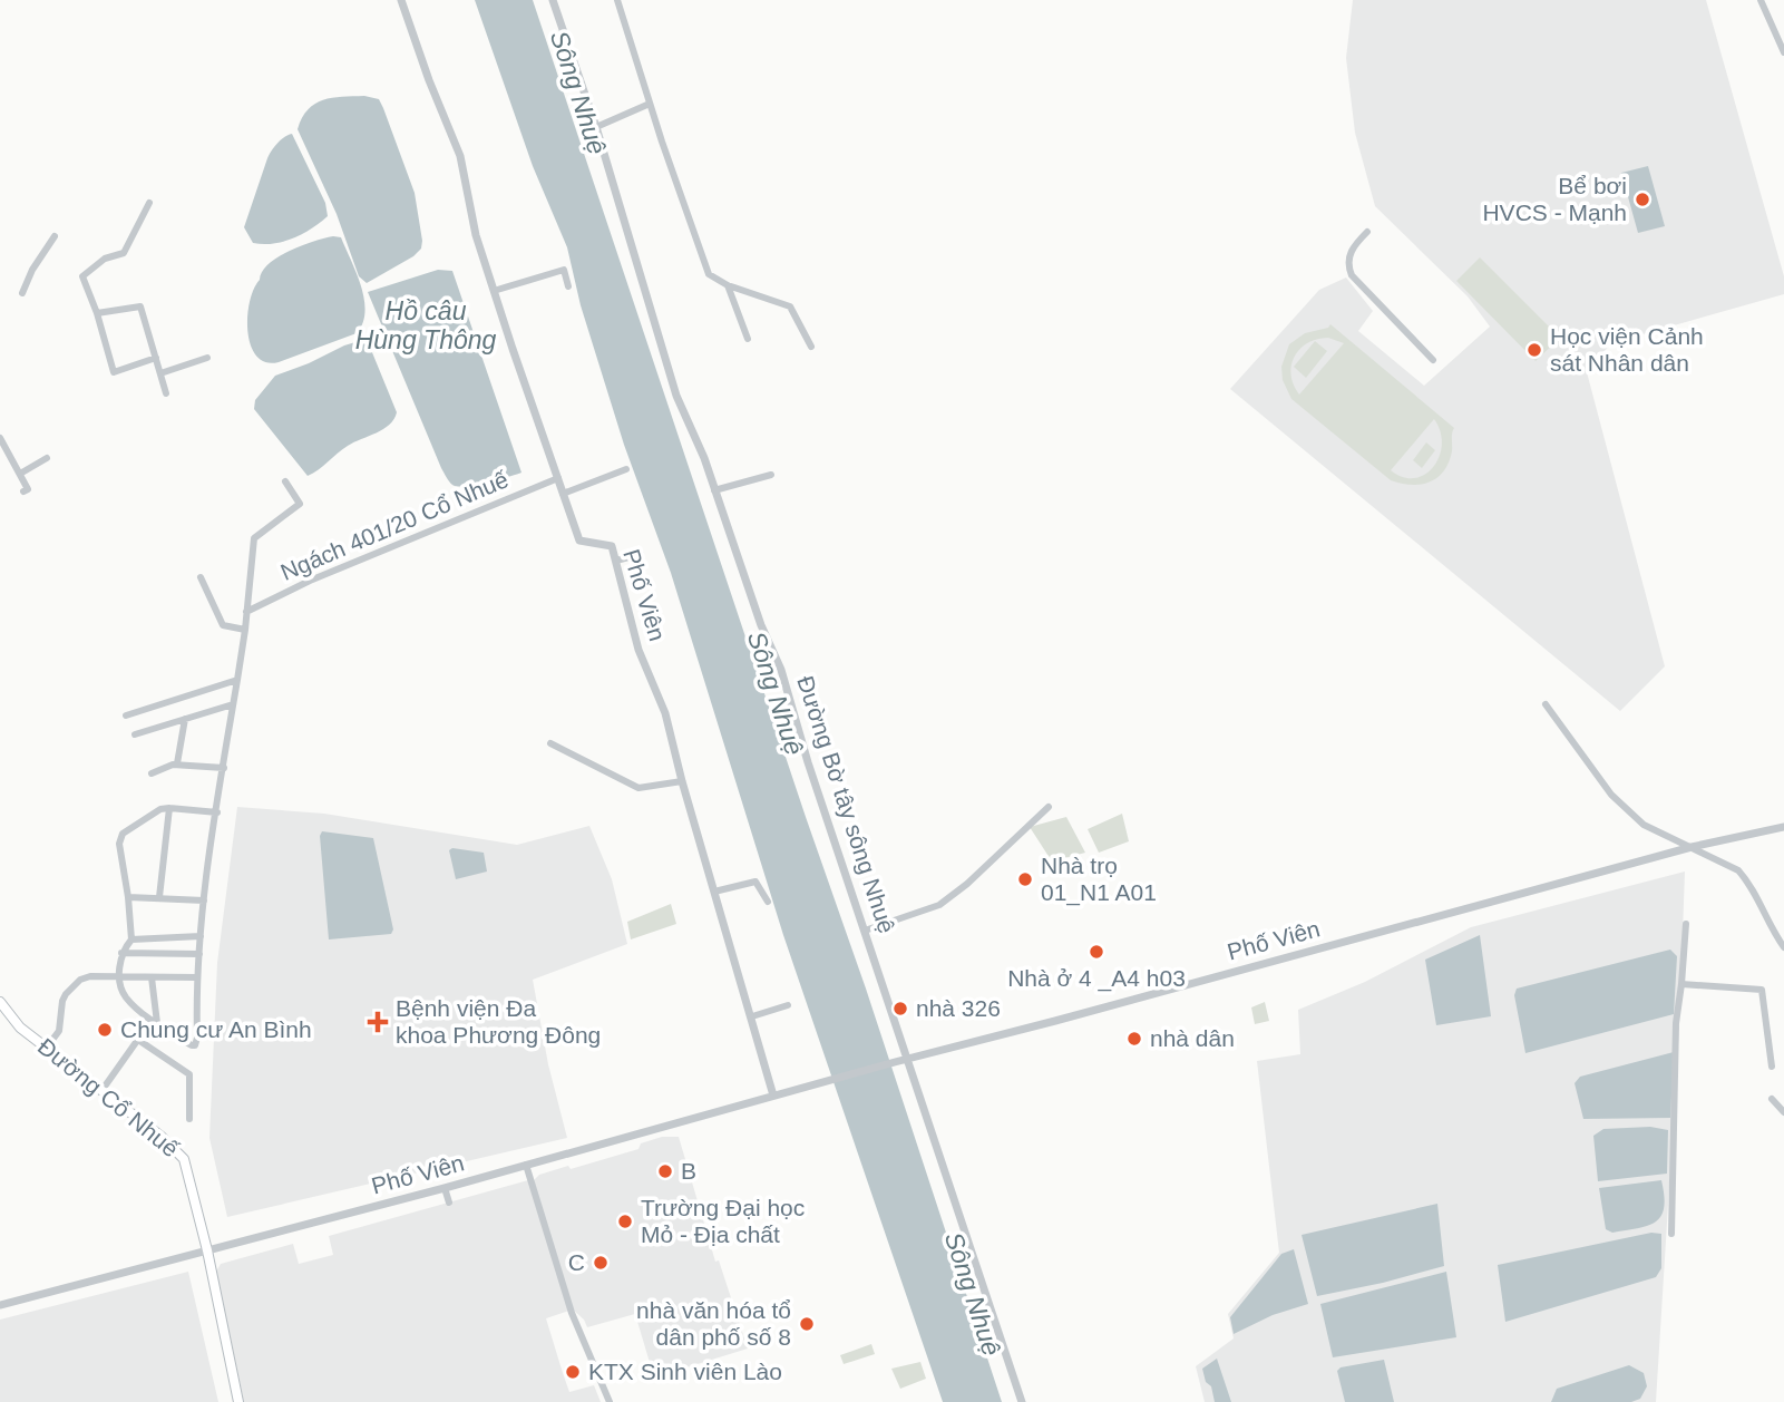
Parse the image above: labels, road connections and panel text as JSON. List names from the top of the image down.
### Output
{
  "streets": {
    "main road": ["Đường Cổ Nhuế"],
    "street": ["Ngách 401/20 Cổ Nhuế", "Phố Viên", "Đường Bờ tây sông Nhuệ"]
  },
  "crossings": [
    ["Ngách 401/20 Cổ Nhuế", "Phố Viên"],
    ["Phố Viên", "Đường Bờ tây sông Nhuệ"],
    ["Phố Viên", "Đường Cổ Nhuế"]
  ],
  "water": ["Sông Nhuệ", "Hồ câu Hùng Thông"],
  "places": {
    "other": [
      "Bể bơi HVCS - Mạnh",
      "Học viện Cảnh sát Nhân dân",
      "Nhà trọ 01_N1 A01",
      "Nhà ở 4 _A4 h03",
      "nhà 326",
      "Chung cư An Bình",
      "nhà dân",
      "B",
      "Trường Đại học Mỏ - Địa chất",
      "C",
      "nhà văn hóa tổ dân phố số 8",
      "KTX Sinh viên Lào"
    ],
    "health": ["Bệnh viện Đa khoa Phương Đông"]
  }
}
